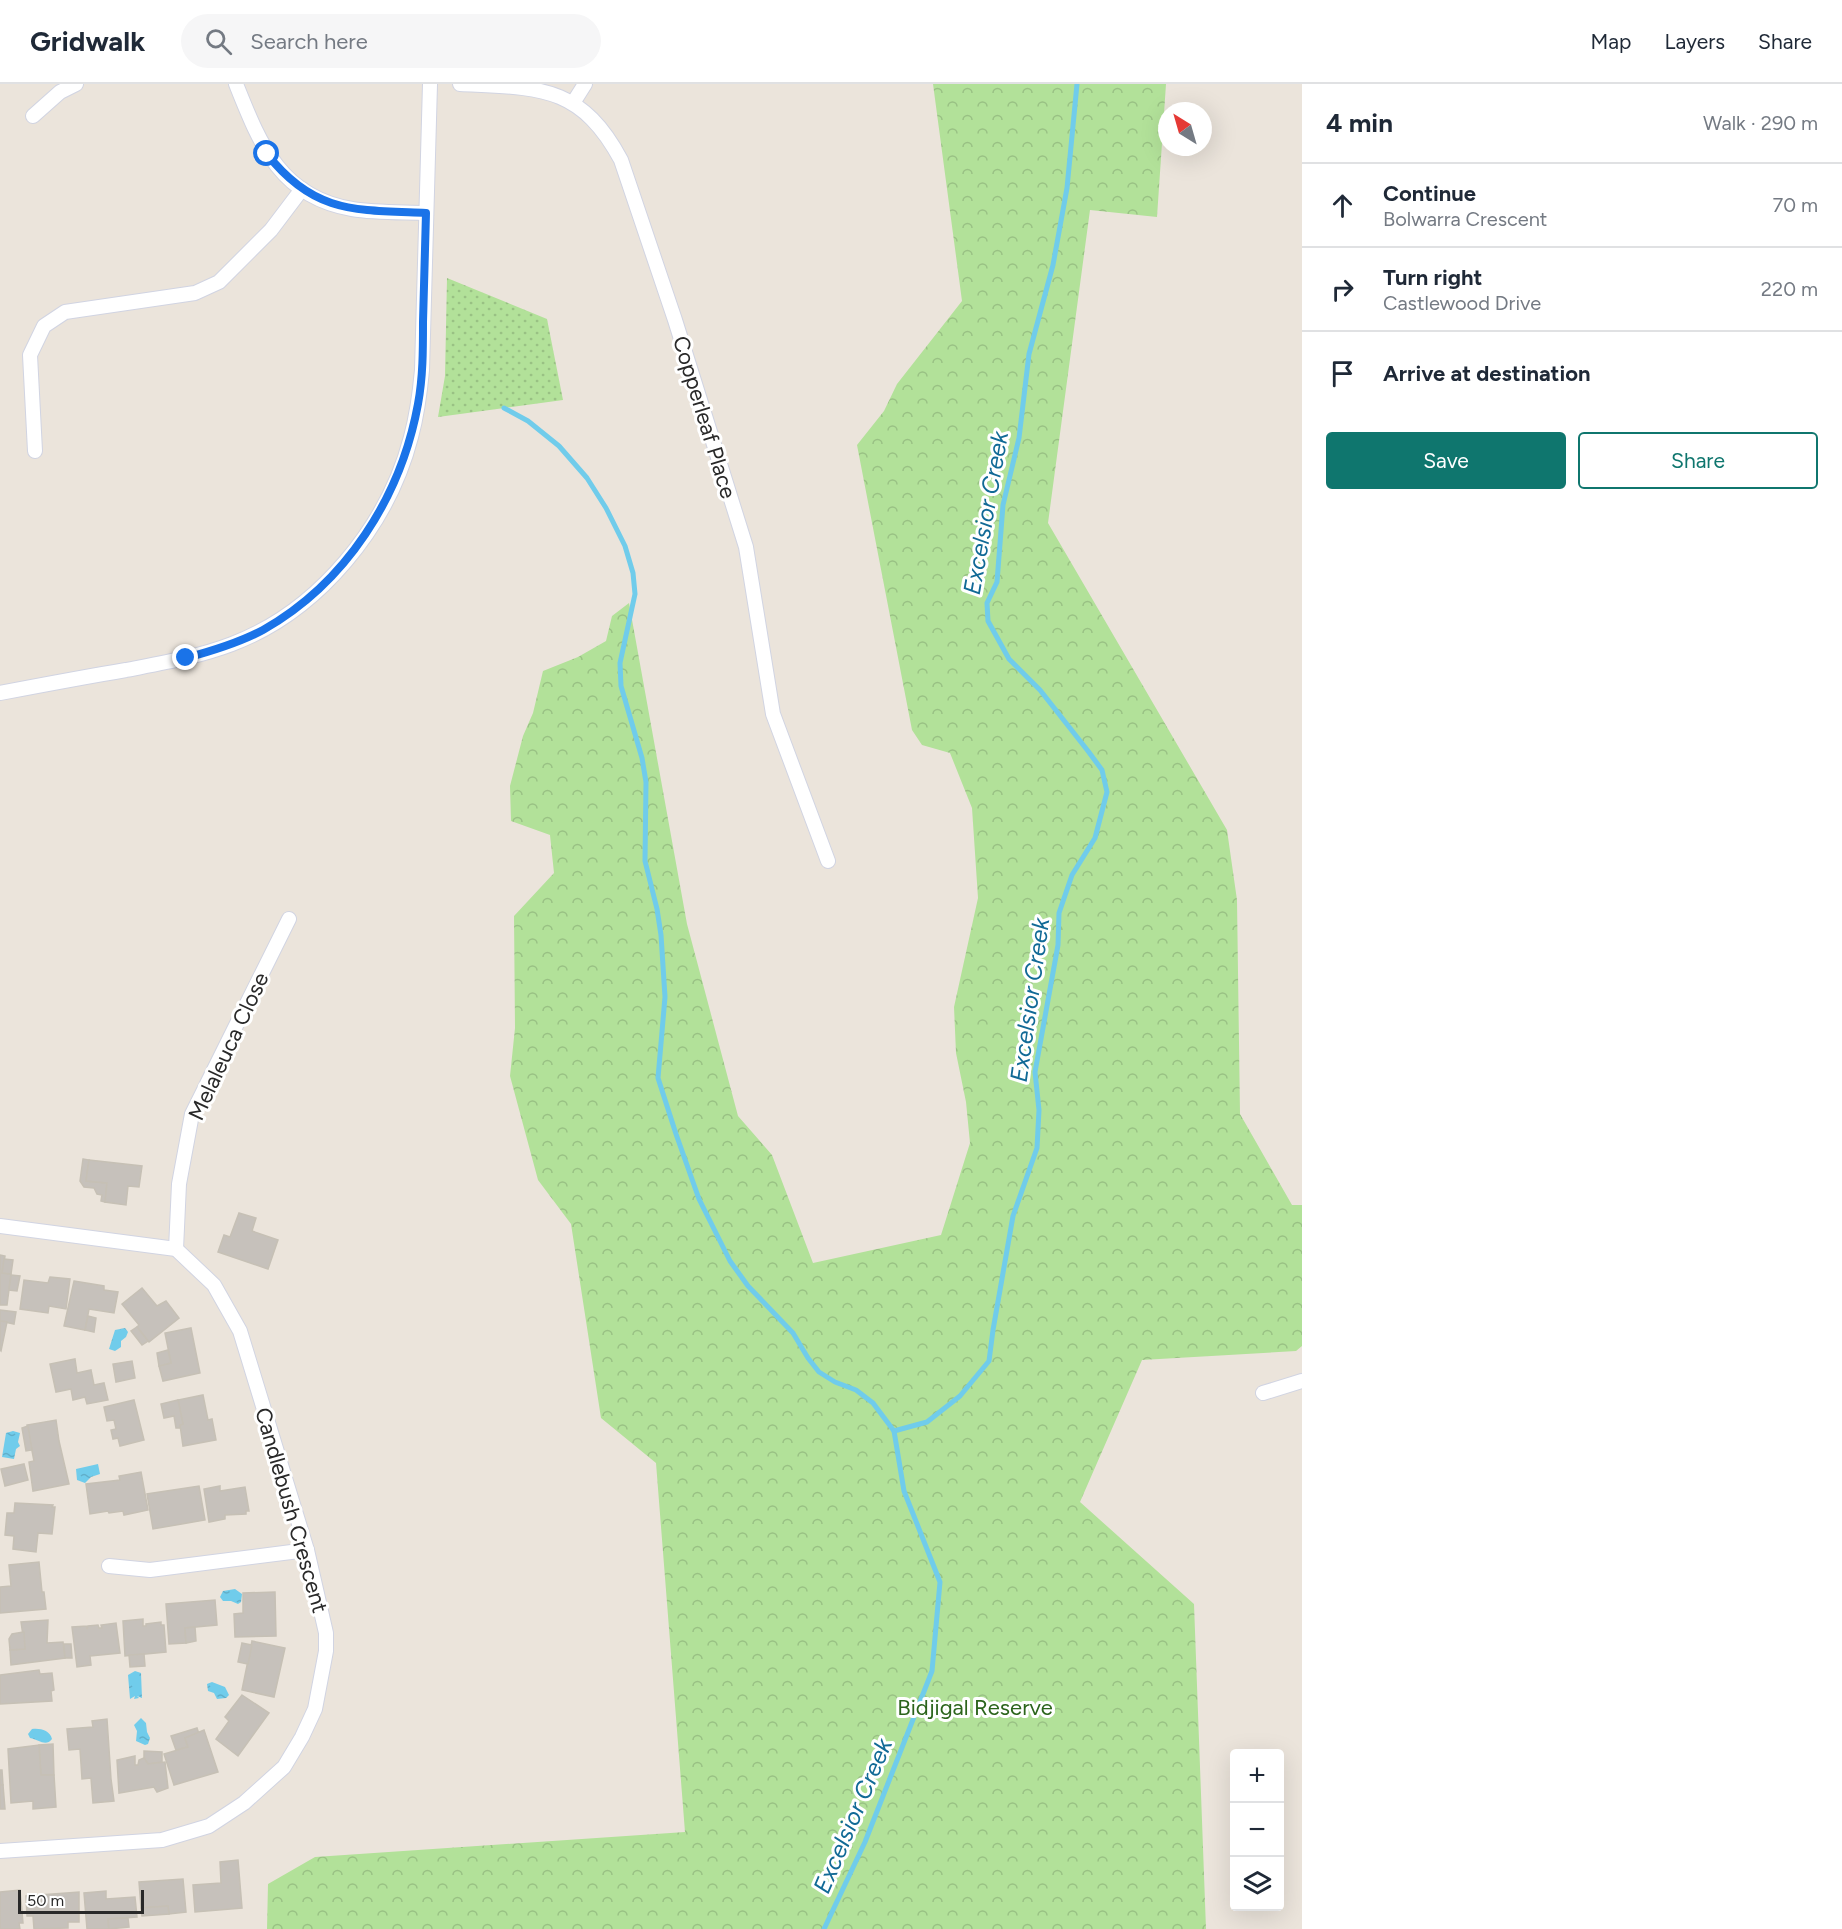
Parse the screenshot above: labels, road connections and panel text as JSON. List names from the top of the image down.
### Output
{
  "streets": {
    "street": ["Copperleaf Place", "Melaleuca Close", "Candlebush Crescent"]
  },
  "crossings": [
    ["Melaleuca Close", "Candlebush Crescent"]
  ],
  "water": ["Excelsior Creek"],
  "parks": ["Bidjigal Reserve"],
  "scale_bar": "50 m",
  "north": "top left",
  "page": {
    "header": "Gridwalk",
    "search": "Search here",
    "nav": ["Map", "Layers", "Share"],
    "heading": ["4 min", "Walk · 290 m"],
    "list": [
      ["Continue", "Bolwarra Crescent", "70 m"],
      ["Turn right", "Castlewood Drive", "220 m"],
      "Arrive at destination"
    ],
    "buttons": ["Save", "Share"],
    "map_buttons": ["+", "−"],
    "scale": "50 m"
  }
}
